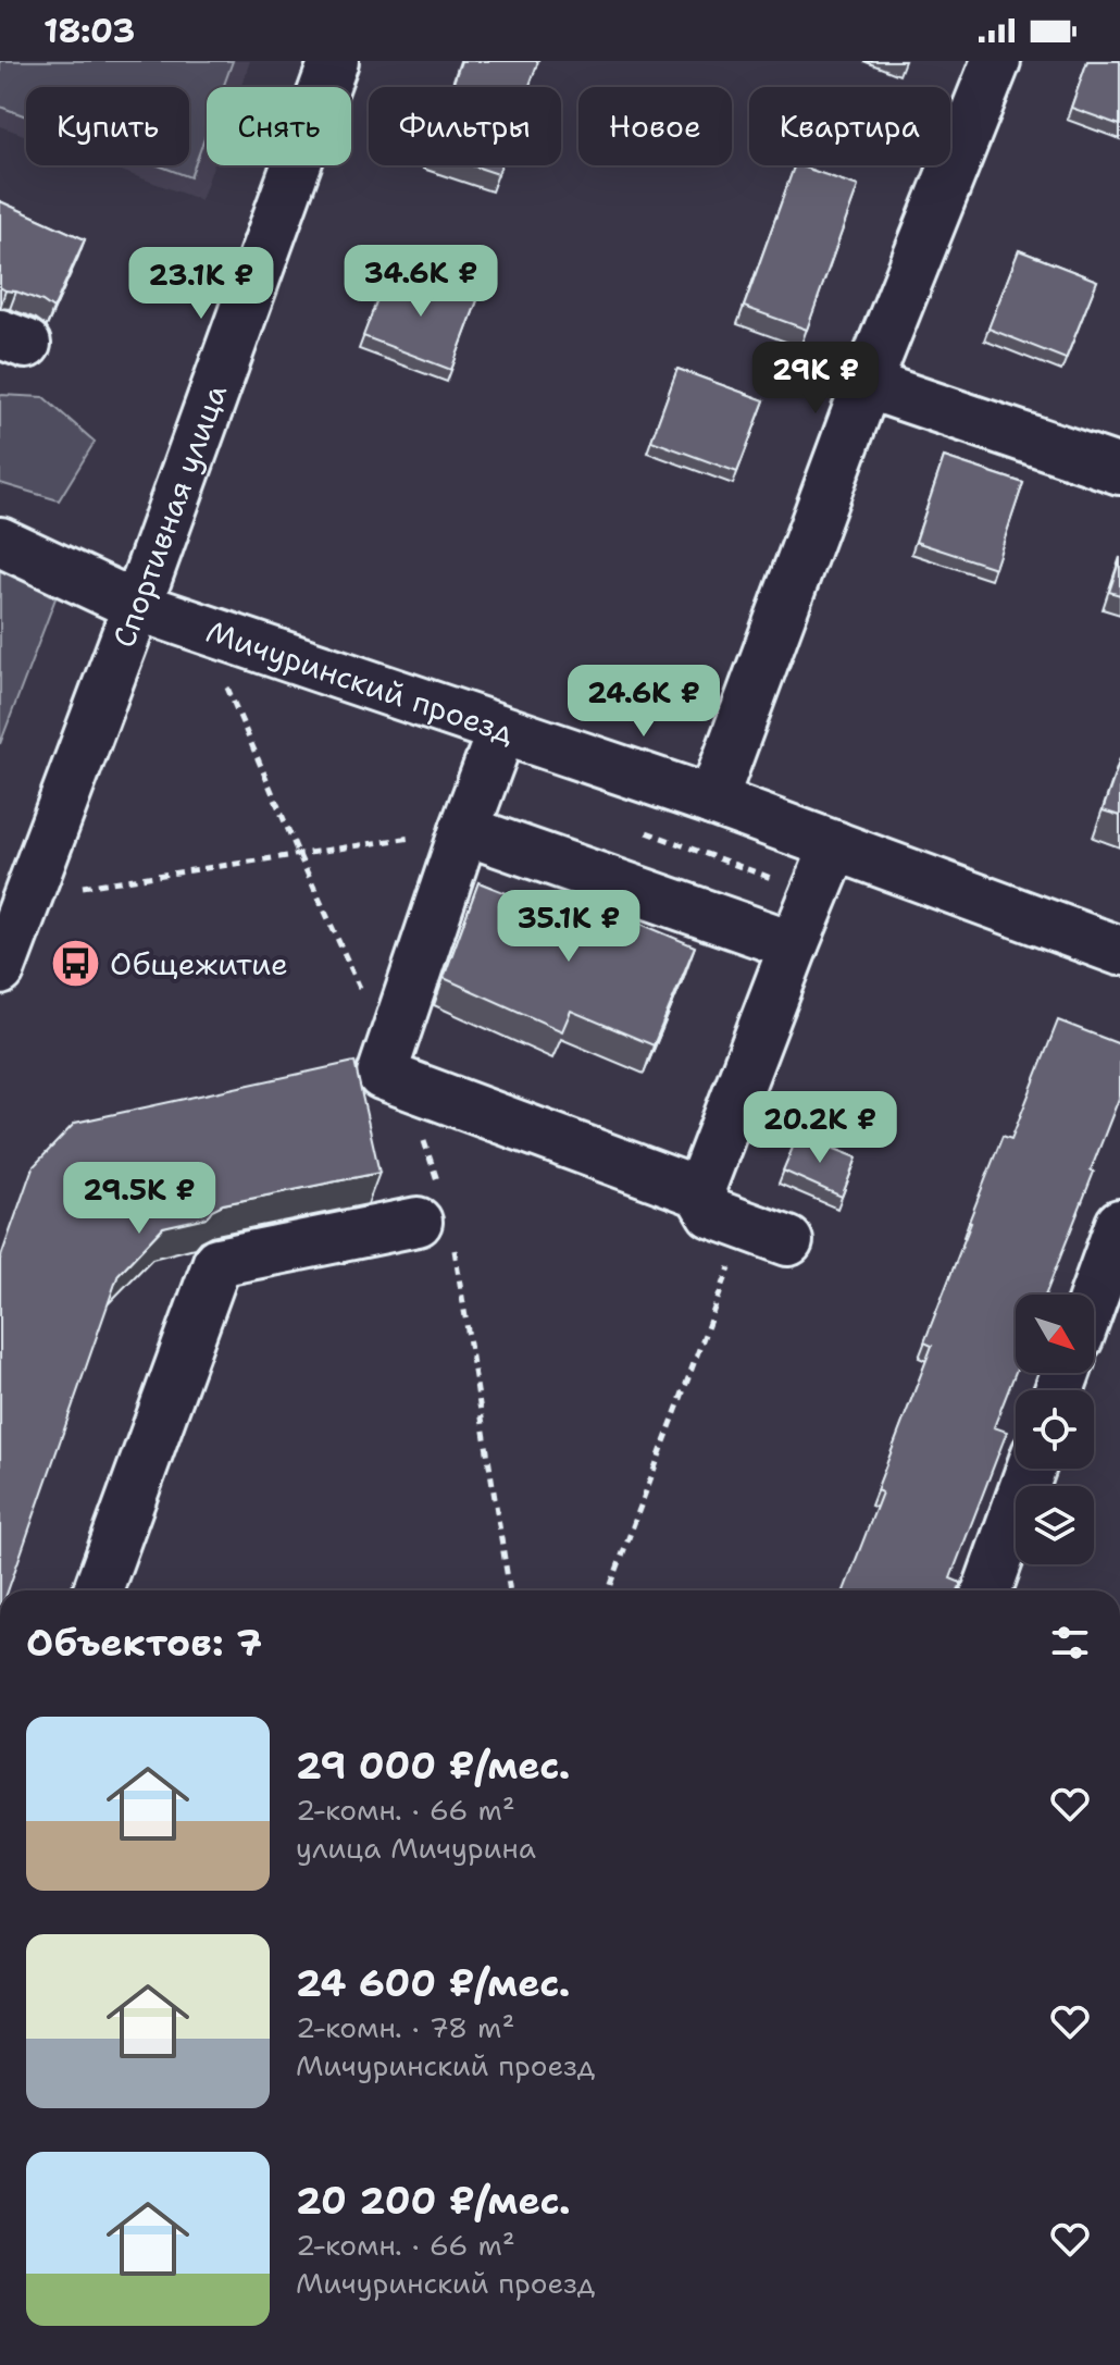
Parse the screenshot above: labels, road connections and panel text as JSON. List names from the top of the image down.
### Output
{
  "streets": {
    "street": ["Спортивная улица", "Мичуринский проезд"]
  },
  "crossings": [
    ["Спортивная улица", "Мичуринский проезд"]
  ],
  "places": {
    "bus stop": ["Общежитие"]
  },
  "north": "bottom right",
  "page": {
    "status": "18:03",
    "chip": [
      "Купить",
      "Снять",
      "Фильтры",
      "Новое",
      "Квартира"
    ],
    "price": [
      "34.6K ₽",
      "23.1K ₽",
      "29K ₽",
      "24.6K ₽",
      "35.1K ₽",
      "20.2K ₽",
      "29.5K ₽"
    ],
    "heading": "Объектов: 7",
    "list": [
      {
        "name": "29 000 ₽/мес.",
        "note": "2-комн. · 66 m² · улица Мичурина"
      },
      {
        "name": "24 600 ₽/мес.",
        "note": "2-комн. · 78 m² · Мичуринский проезд"
      },
      {
        "name": "20 200 ₽/мес.",
        "note": "2-комн. · 66 m² · Мичуринский проезд"
      }
    ]
  }
}
